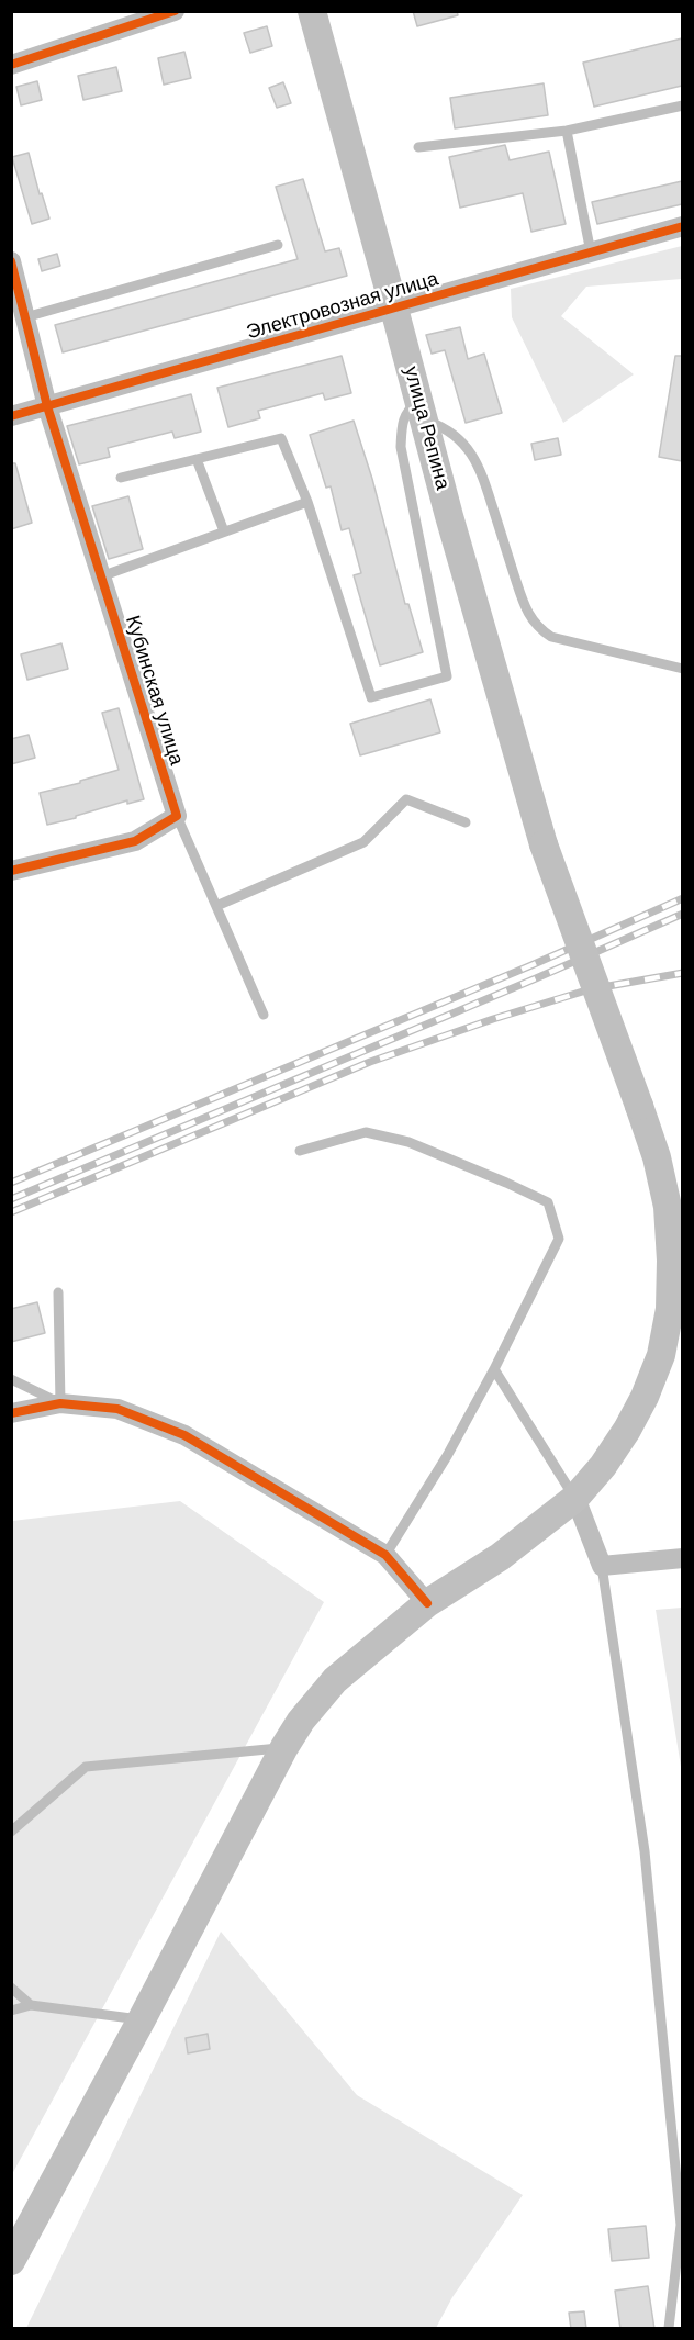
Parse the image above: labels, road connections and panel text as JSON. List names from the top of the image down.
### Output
{
  "streets": {
    "main road": ["улица Репина"],
    "street": ["Электровозная улица", "Кубинская улица"]
  },
  "crossings": [
    ["Электровозная улица", "улица Репина"],
    ["Электровозная улица", "Кубинская улица"]
  ]
}
